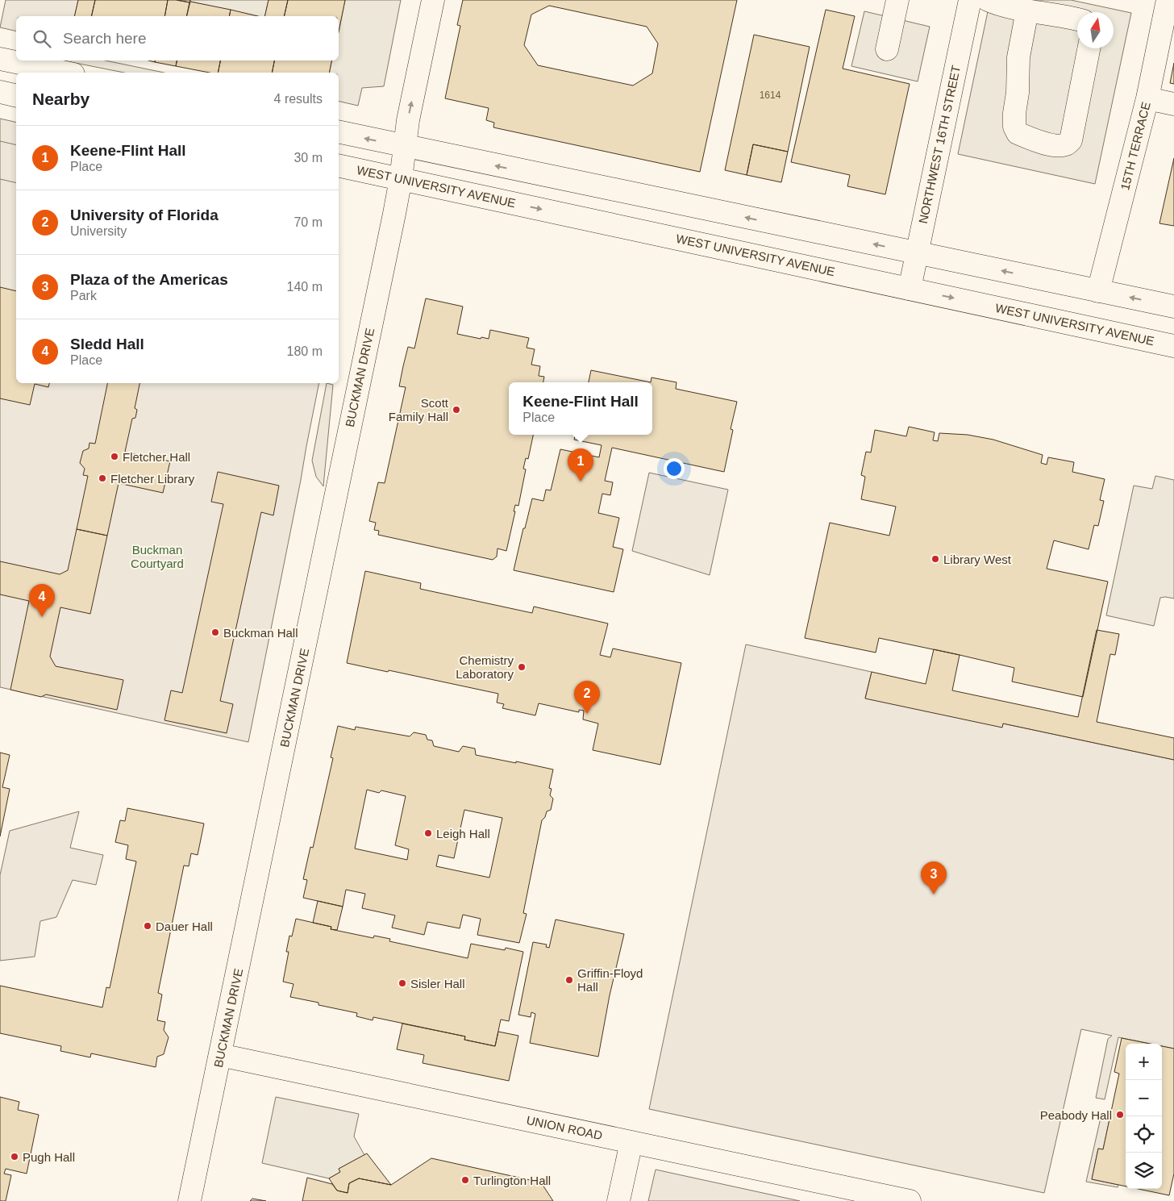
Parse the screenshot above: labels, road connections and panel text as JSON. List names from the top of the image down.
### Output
{
  "streets": {
    "street": [
      "NORTHWEST 16TH STREET",
      "15TH TERRACE",
      "WEST UNIVERSITY AVENUE",
      "BUCKMAN DRIVE",
      "UNION ROAD"
    ]
  },
  "crossings": [
    ["NORTHWEST 16TH STREET", "WEST UNIVERSITY AVENUE"],
    ["WEST UNIVERSITY AVENUE", "BUCKMAN DRIVE"],
    ["BUCKMAN DRIVE", "UNION ROAD"]
  ],
  "parks": ["Buckman Courtyard"],
  "places": [
    "Scott Family Hall",
    "Fletcher Hall",
    "Fletcher Library",
    "Library West",
    "Buckman Hall",
    "Chemistry Laboratory",
    "Leigh Hall",
    "Dauer Hall",
    "Griffin-Floyd Hall",
    "Sisler Hall",
    "Peabody Hall",
    "Pugh Hall",
    "Turlington Hall"
  ],
  "house_numbers": ["1614"],
  "north": "top",
  "page": {
    "search": "Search here",
    "heading": ["Nearby", "4 results"],
    "list": [
      {
        "mark": "1",
        "name": "Keene-Flint Hall",
        "note": "Place",
        "value": "30 m"
      },
      {
        "mark": "2",
        "name": "University of Florida",
        "note": "University",
        "value": "70 m"
      },
      {
        "mark": "3",
        "name": "Plaza of the Americas",
        "note": "Park",
        "value": "140 m"
      },
      {
        "mark": "4",
        "name": "Sledd Hall",
        "note": "Place",
        "value": "180 m"
      }
    ],
    "popup": ["Keene-Flint Hall", "Place"],
    "pins": [
      "1",
      "4",
      "2",
      "3"
    ],
    "map_buttons": ["+", "−"]
  }
}
